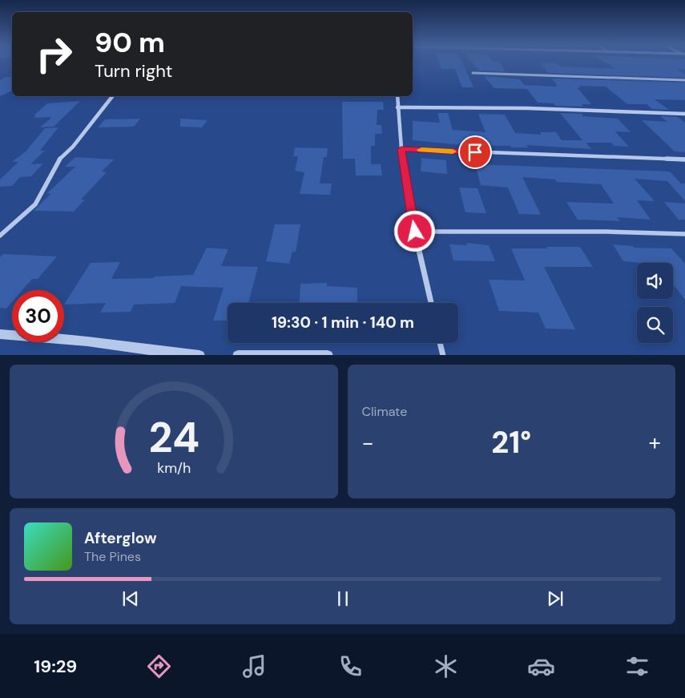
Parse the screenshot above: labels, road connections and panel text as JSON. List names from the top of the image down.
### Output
{
  "page": {
    "turn": ["90 m", "Turn right"],
    "limit": "30",
    "trip": "19:30 · 1 min · 140 m",
    "tile": "Climate",
    "heat": ["−", "21°", "+"],
    "song": ["Afterglow", "The Pines"],
    "tabs": "19:29",
    "gauge": ["24", "km/h"]
  }
}
